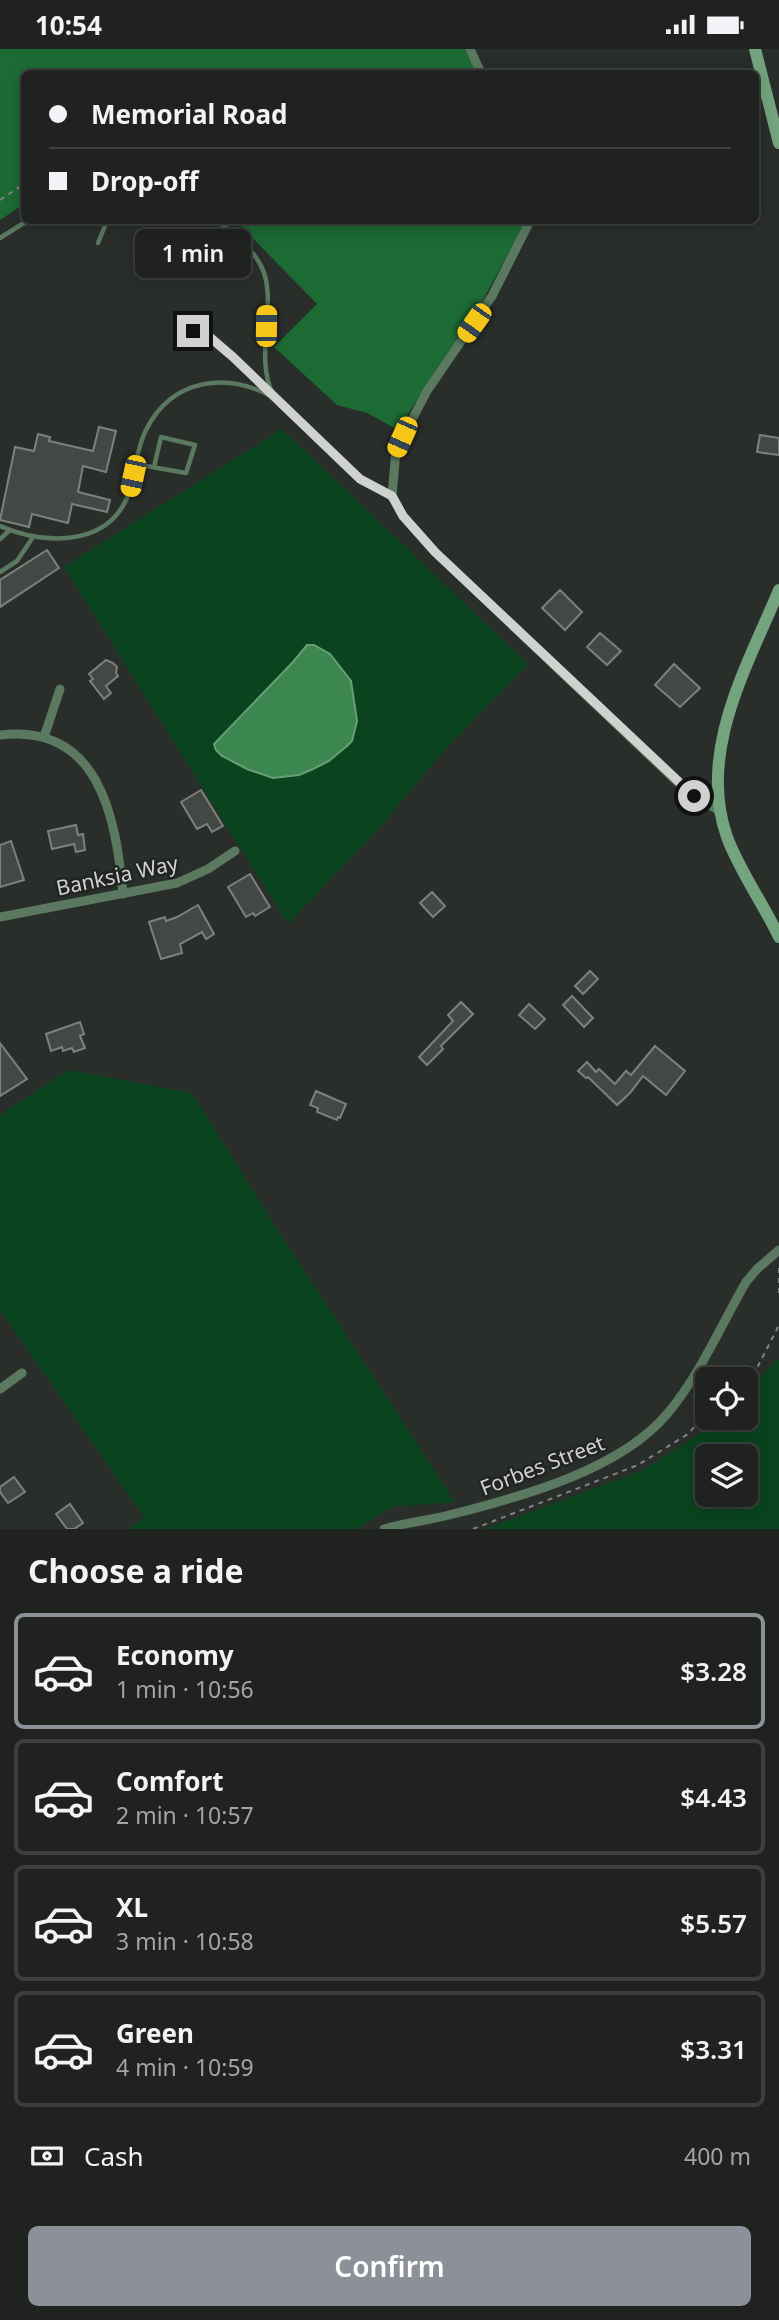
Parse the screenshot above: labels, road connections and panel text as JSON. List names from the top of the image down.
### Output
{
  "streets": {
    "street": ["Banksia Way", "Forbes Street"]
  },
  "page": {
    "status": "10:54",
    "banner": ["Memorial Road", "Drop-off"],
    "bubble": "1 min",
    "heading": "Choose a ride",
    "list": [
      {
        "name": "Economy",
        "note": "1 min · 10:56",
        "value": "$3.28"
      },
      {
        "name": "Comfort",
        "note": "2 min · 10:57",
        "value": "$4.43"
      },
      {
        "name": "XL",
        "note": "3 min · 10:58",
        "value": "$5.57"
      },
      {
        "name": "Green",
        "note": "4 min · 10:59",
        "value": "$3.31"
      }
    ],
    "pay": ["Cash", "400 m"],
    "buttons": "Confirm"
  }
}
